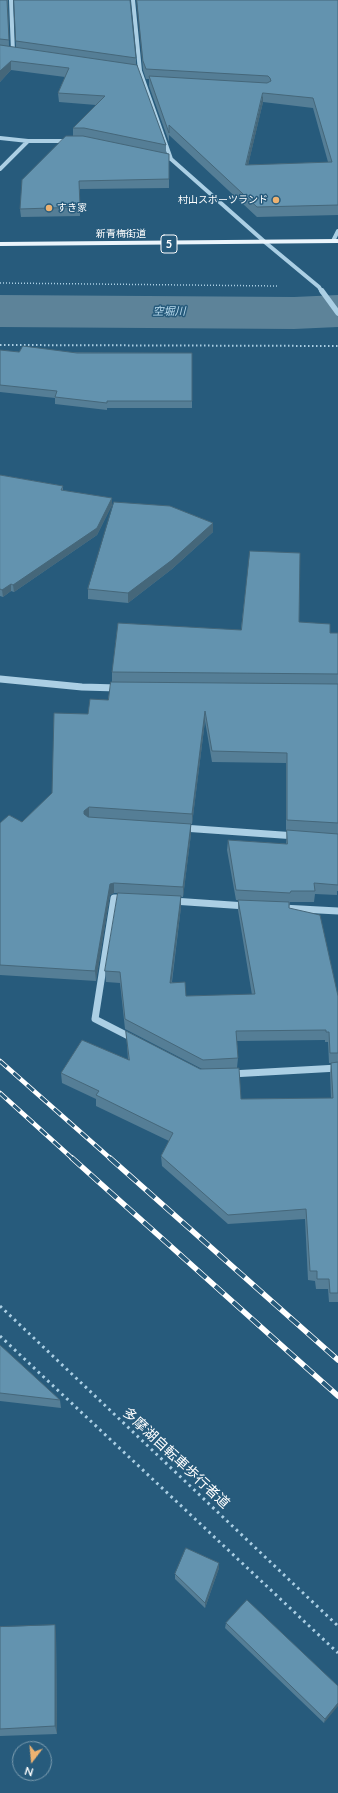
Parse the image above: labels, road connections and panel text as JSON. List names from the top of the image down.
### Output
{
  "streets": {
    "main road": ["新青梅街道", "5"],
    "path": ["多摩湖自転車歩行者道"]
  },
  "water": ["空堀川"],
  "places": ["村山スポーツランド", "すき家"],
  "north": "bottom"
}
